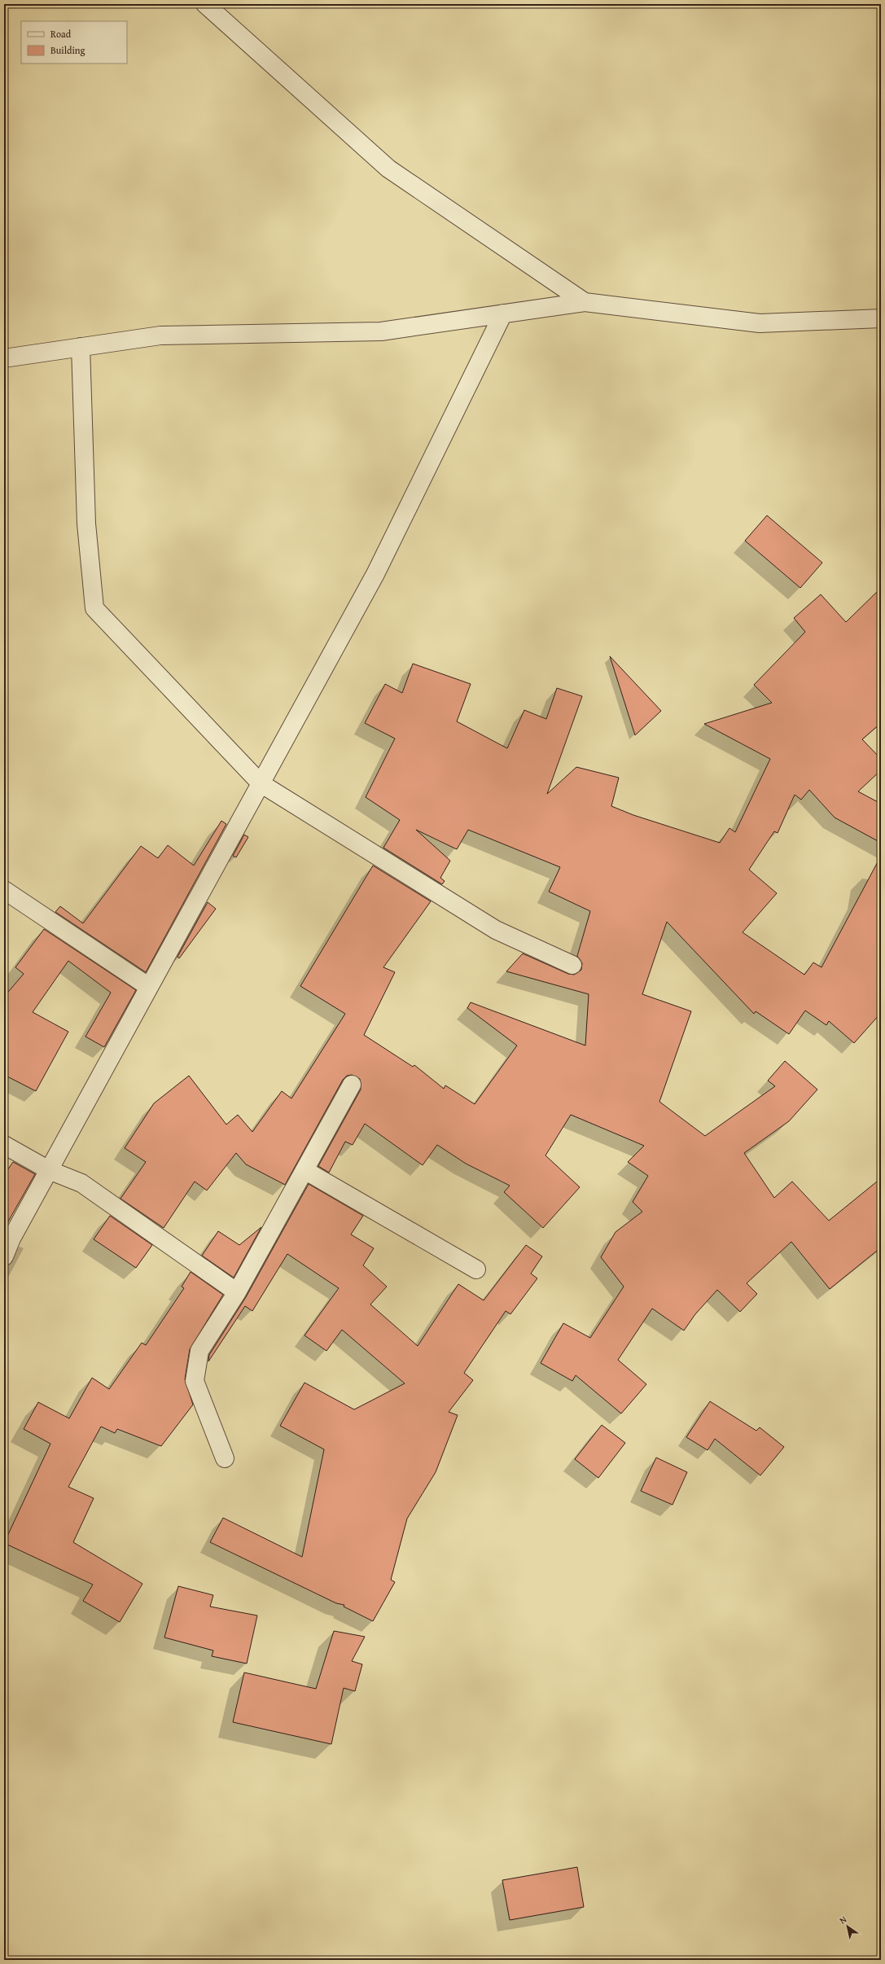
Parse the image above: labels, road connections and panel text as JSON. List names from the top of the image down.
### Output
{
  "legend": ["Road", "Building"],
  "north": "top left"
}
